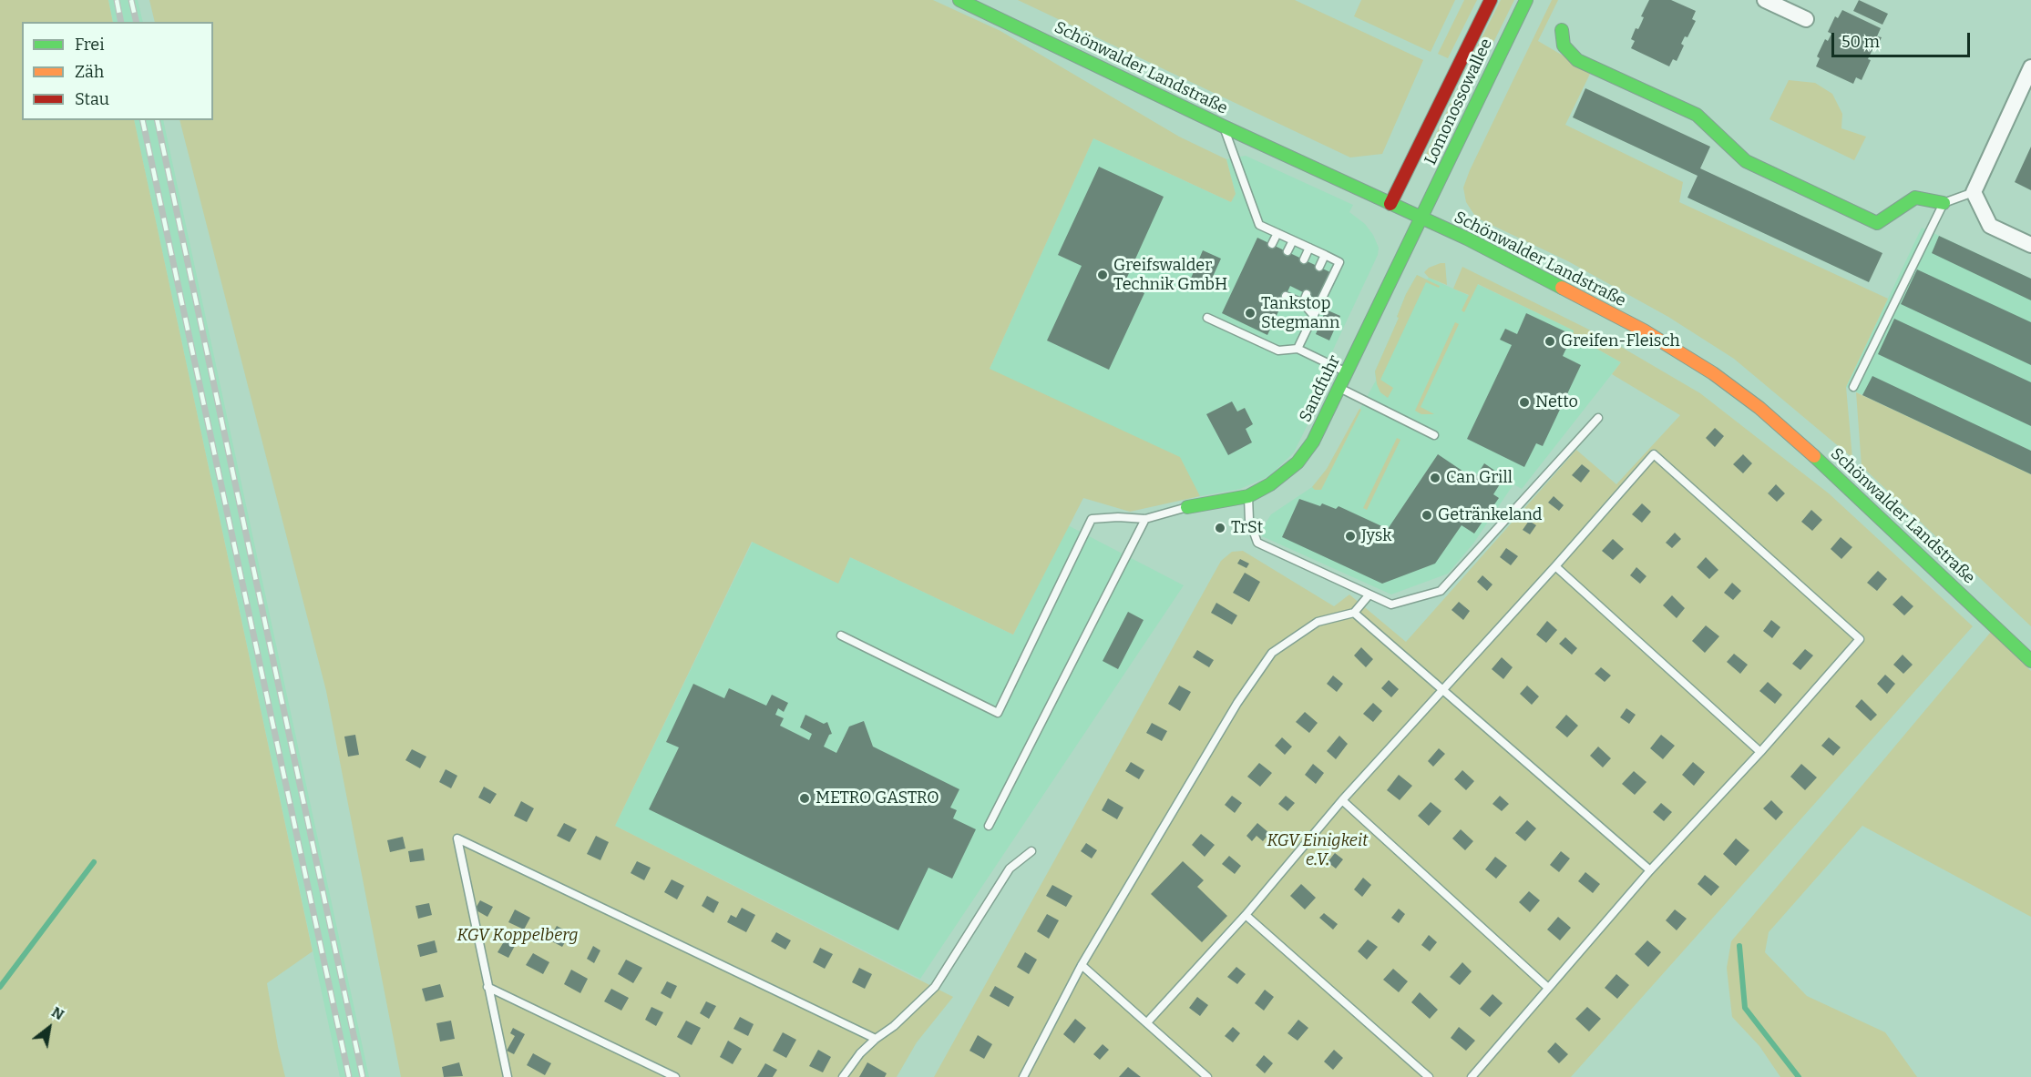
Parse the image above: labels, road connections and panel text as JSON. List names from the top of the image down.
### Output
{
  "streets": {
    "street": ["Schönwalder Landstraße", "Lomonossowallee", "Sandfuhr"]
  },
  "crossings": [
    ["Schönwalder Landstraße", "Lomonossowallee"],
    ["Schönwalder Landstraße", "Sandfuhr"],
    ["Lomonossowallee", "Sandfuhr"]
  ],
  "parks": ["KGV Einigkeit e.V.", "KGV Koppelberg"],
  "places": [
    "Greifswalder Technik GmbH",
    "Tankstop Stegmann",
    "Greifen-Fleisch",
    "Netto",
    "Can Grill",
    "Getränkeland",
    "TrSt",
    "Jysk",
    "METRO GASTRO"
  ],
  "legend": ["Frei", "Zäh", "Stau"],
  "scale_bar": "50 m",
  "north": "top right"
}
